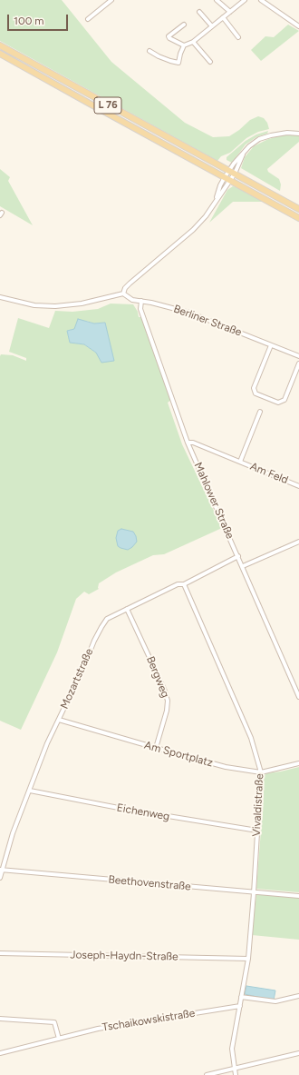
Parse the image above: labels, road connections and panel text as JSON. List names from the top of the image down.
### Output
{
  "streets": {
    "main road": ["L 76"],
    "street": [
      "Berliner Straße",
      "Am Feld",
      "Mahlower Straße",
      "Bergweg",
      "Mozartstraße",
      "Am Sportplatz",
      "Vivaldistraße",
      "Eichenweg",
      "Beethovenstraße",
      "Joseph-Haydn-Straße",
      "Tschaikowskistraße"
    ]
  },
  "crossings": [
    ["Berliner Straße", "Mahlower Straße"],
    ["Am Feld", "Mahlower Straße"],
    ["Mahlower Straße", "Mozartstraße"],
    ["Bergweg", "Mozartstraße"],
    ["Bergweg", "Am Sportplatz"],
    ["Mozartstraße", "Am Sportplatz"],
    ["Mozartstraße", "Vivaldistraße"],
    ["Mozartstraße", "Eichenweg"],
    ["Mozartstraße", "Beethovenstraße"],
    ["Am Sportplatz", "Vivaldistraße"],
    ["Vivaldistraße", "Eichenweg"],
    ["Vivaldistraße", "Beethovenstraße"],
    ["Vivaldistraße", "Joseph-Haydn-Straße"],
    ["Vivaldistraße", "Tschaikowskistraße"]
  ],
  "scale_bar": "100 m"
}
